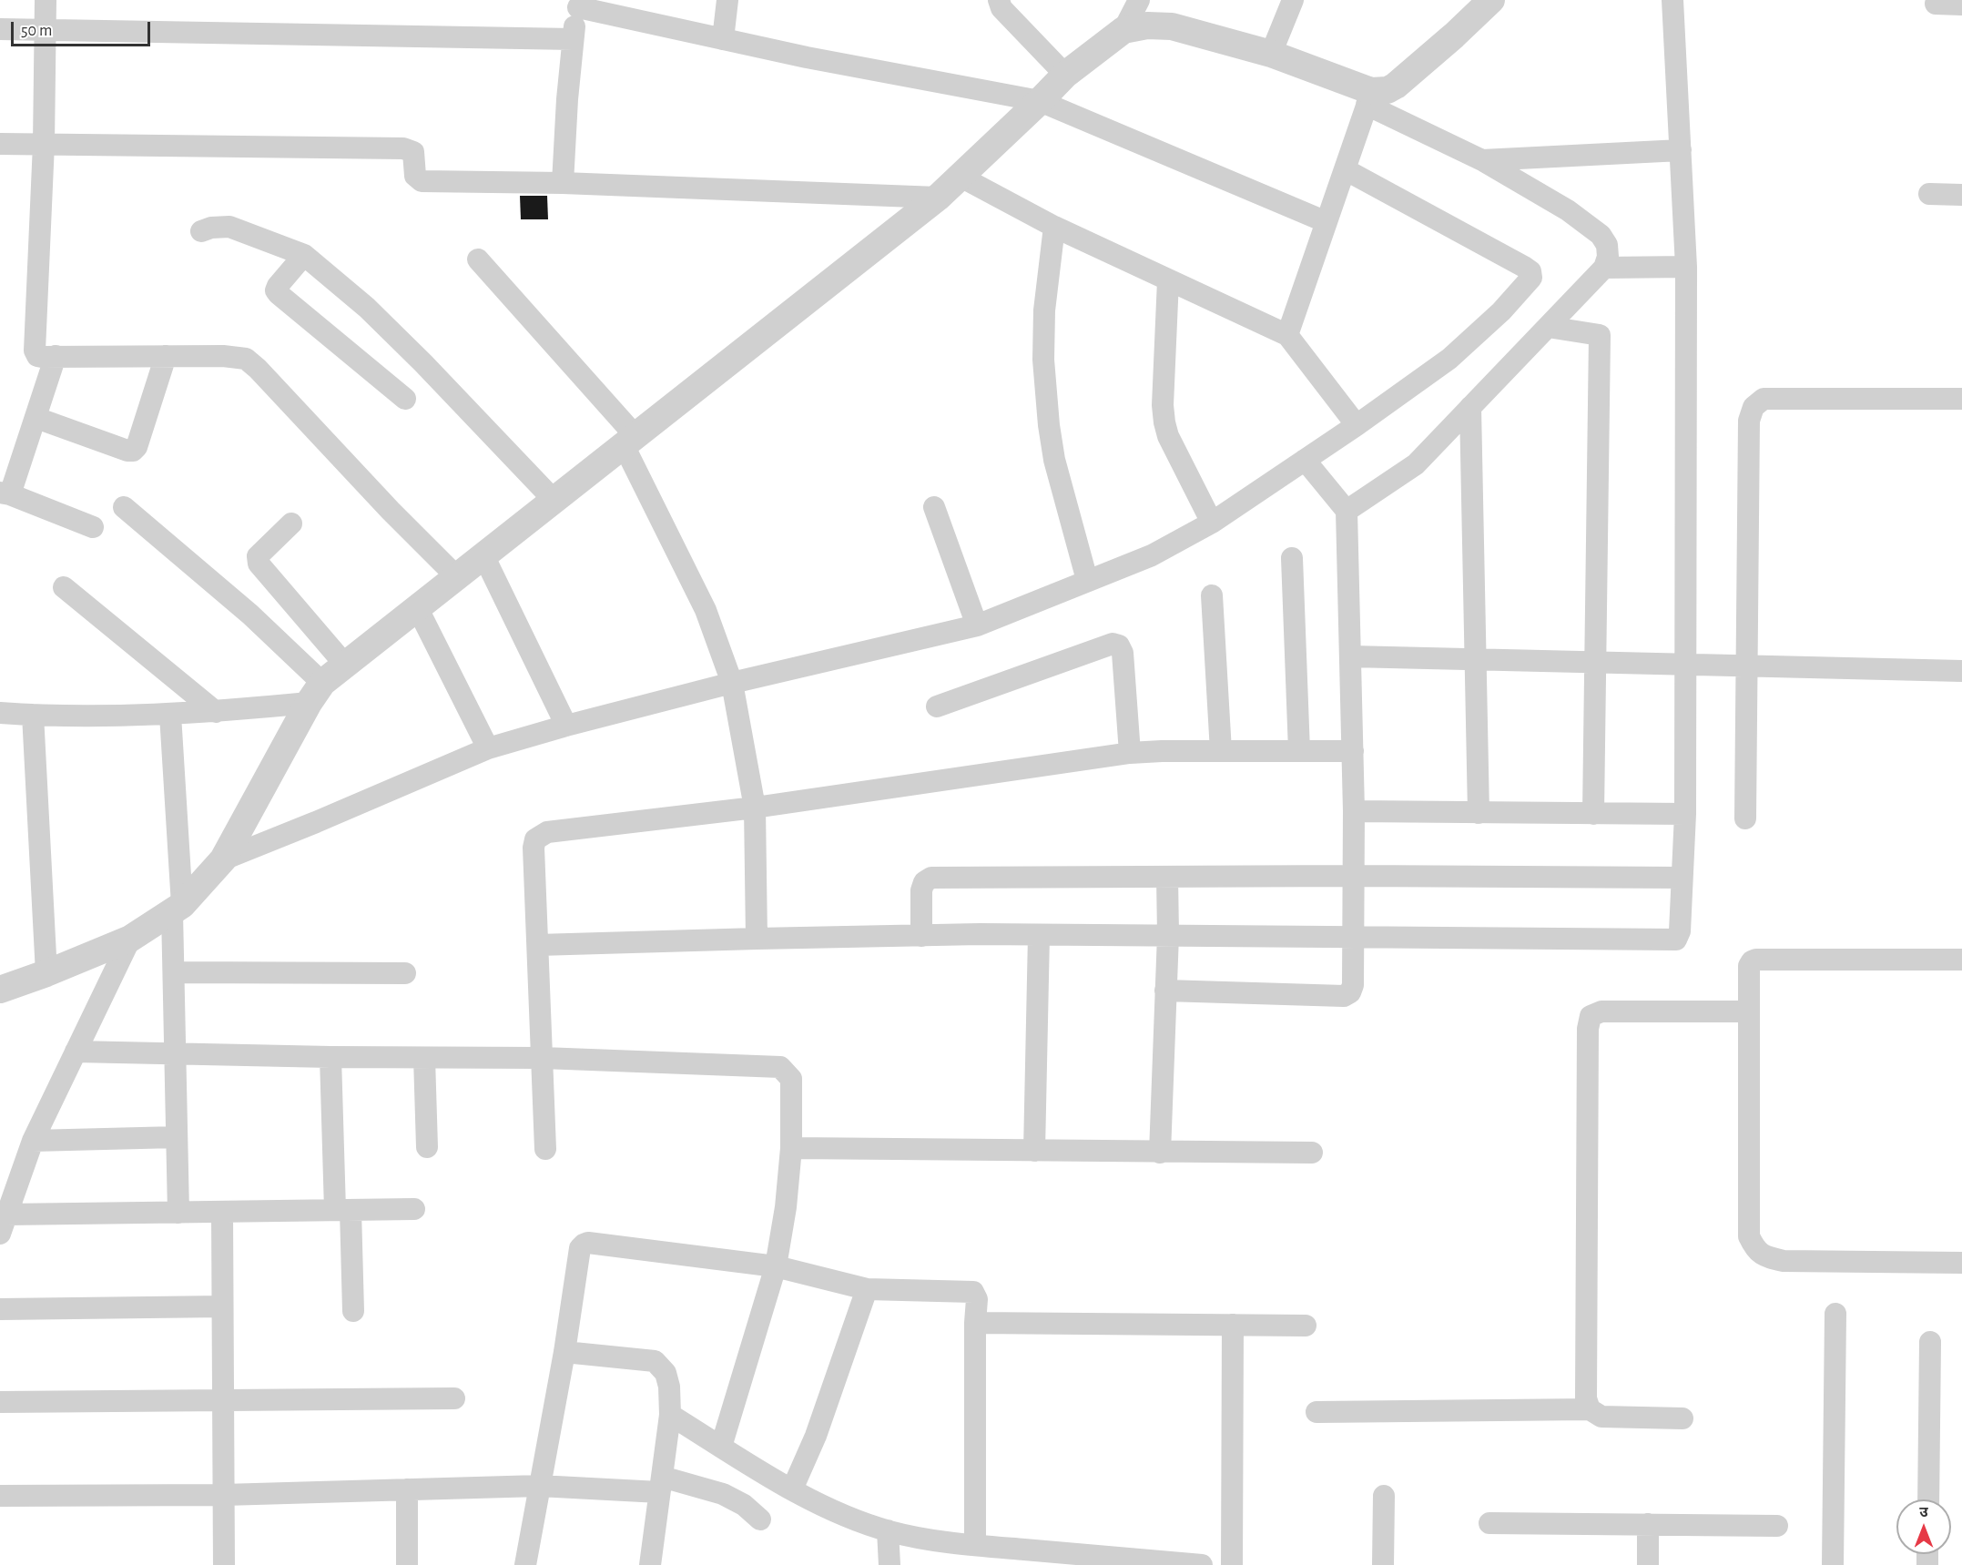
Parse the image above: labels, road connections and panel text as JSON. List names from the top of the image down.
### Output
{
  "scale_bar": "50 m",
  "north": "top"
}
